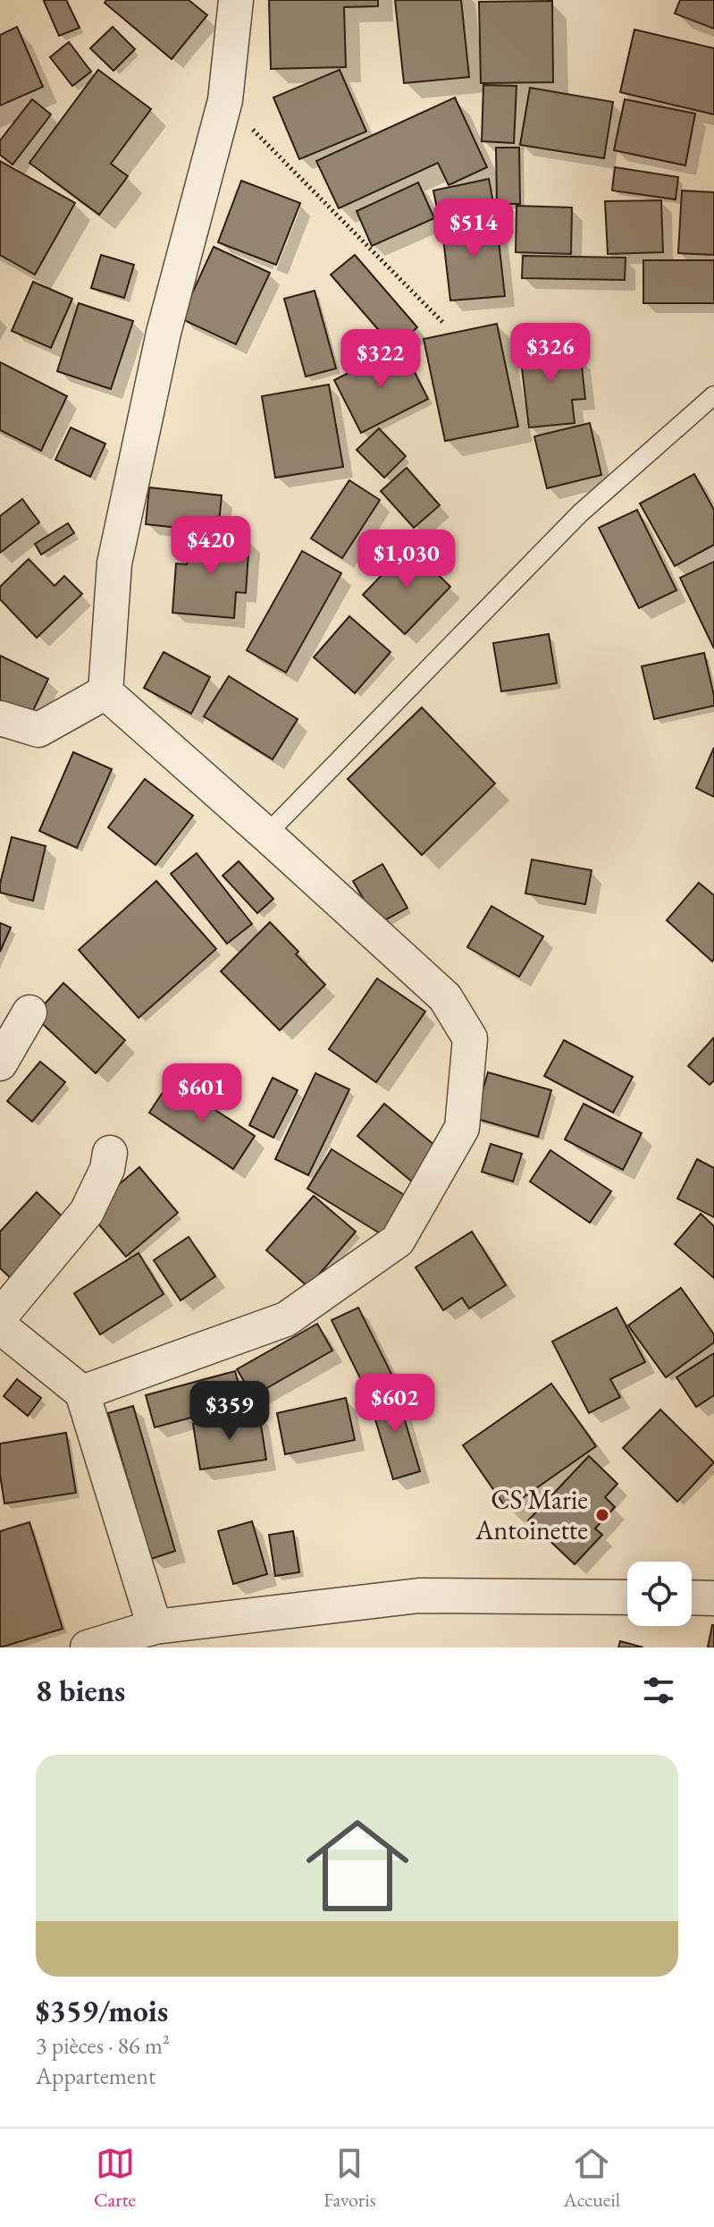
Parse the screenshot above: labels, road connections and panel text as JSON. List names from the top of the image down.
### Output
{
  "places": ["CS Marie Antoinette"],
  "page": {
    "price": [
      "$514",
      "$326",
      "$322",
      "$420",
      "$1,030",
      "$601",
      "$602",
      "$359"
    ],
    "heading": "8 biens",
    "list": [
      {
        "name": "$359/mois",
        "note": "3 pièces · 86 m² · Appartement"
      }
    ],
    "tabs": ["Carte", "Favoris", "Accueil"]
  }
}
